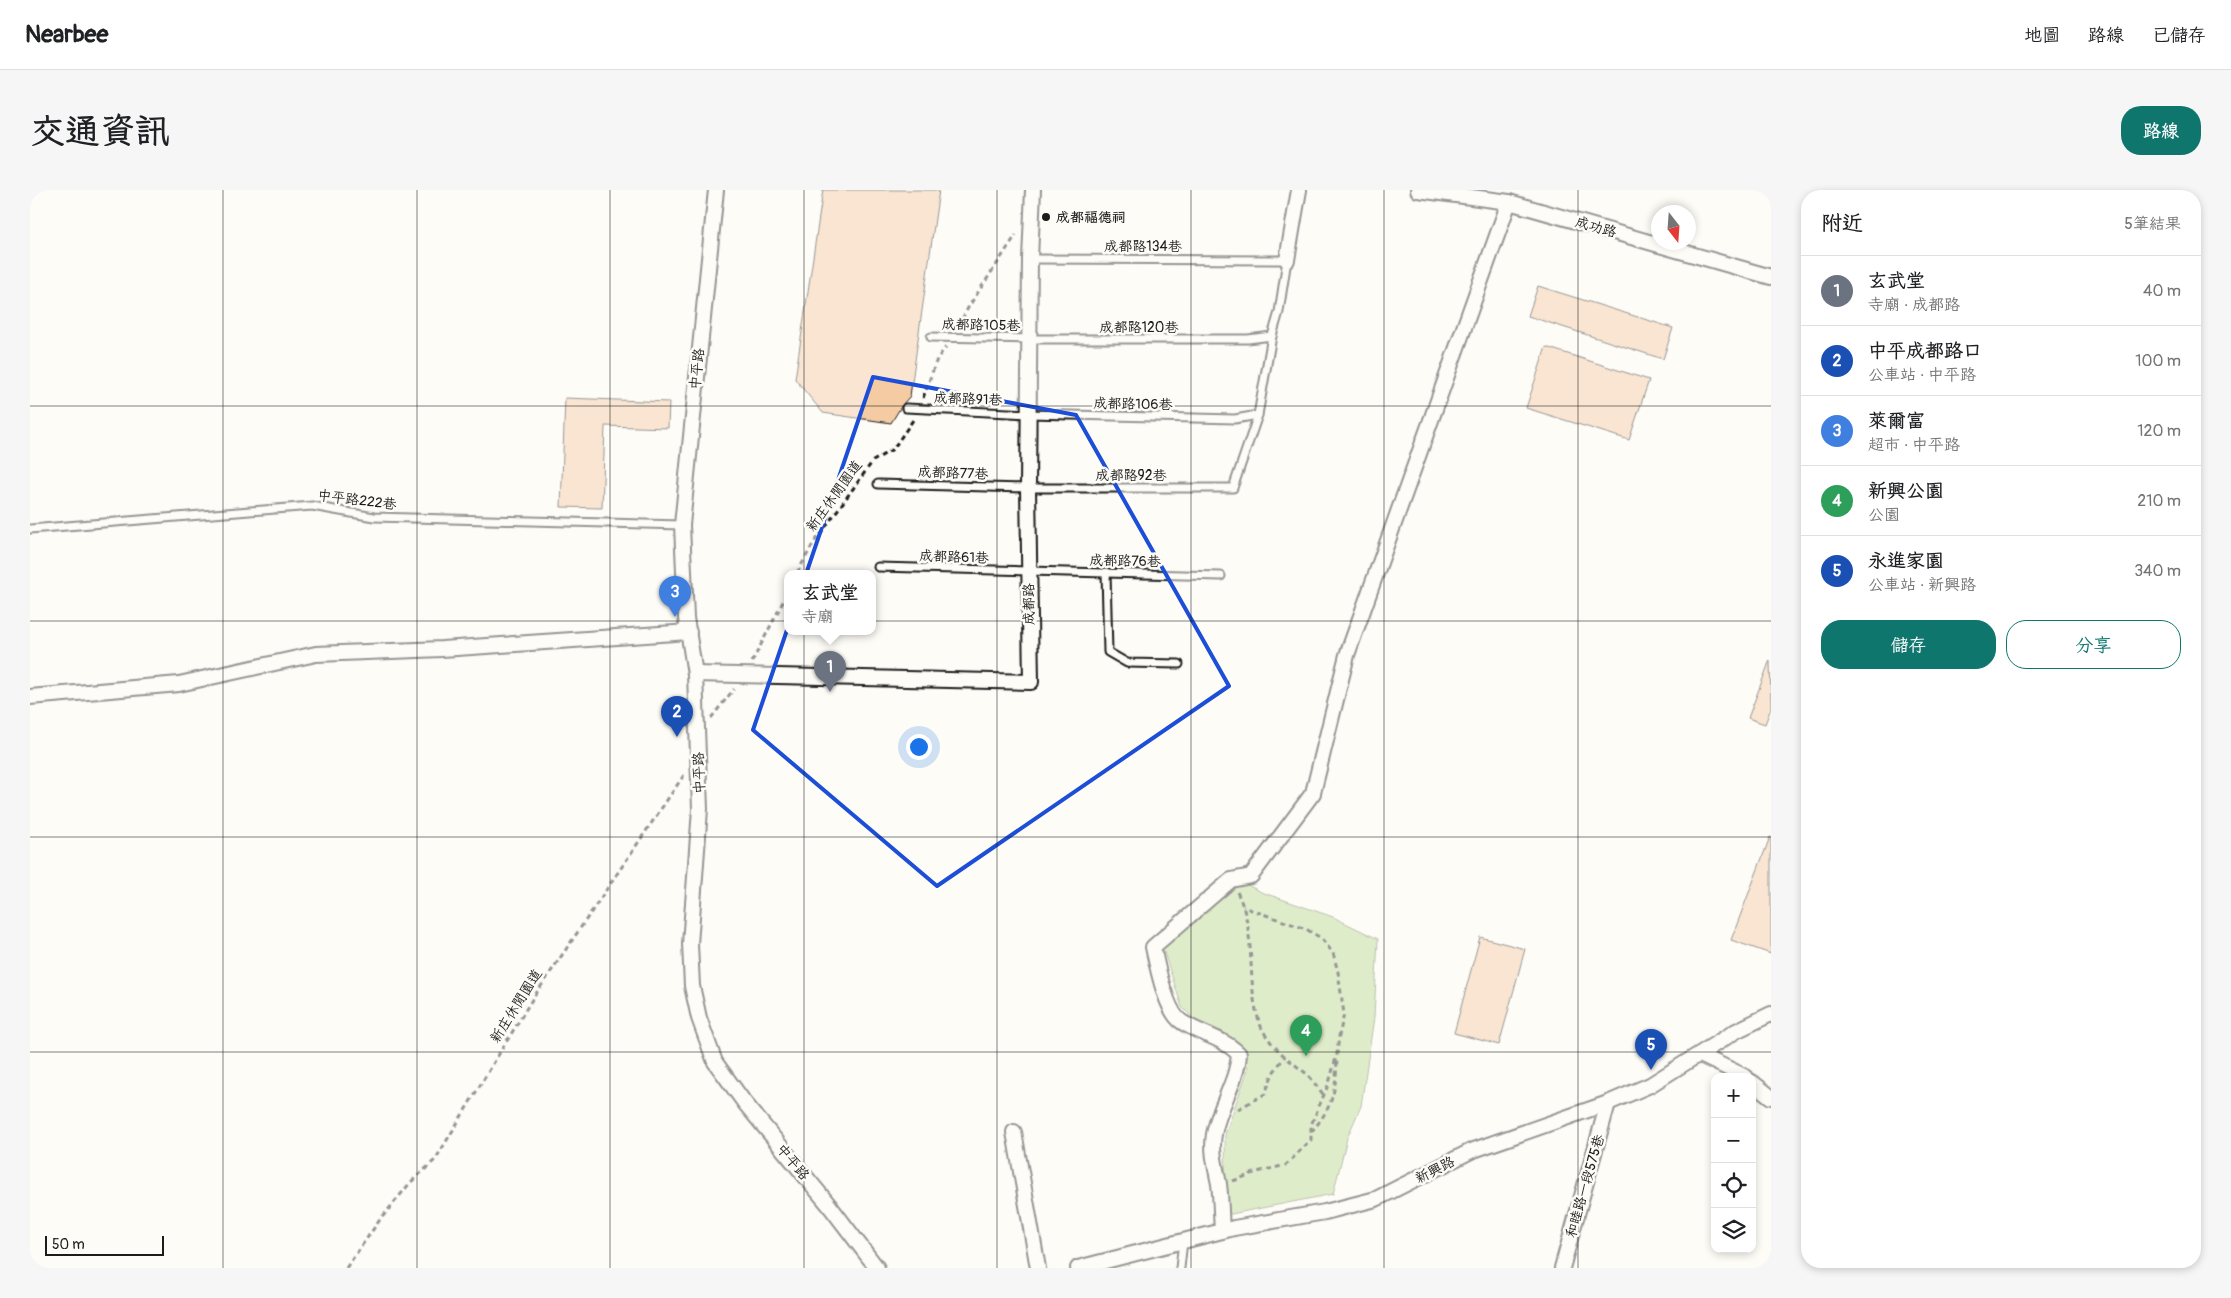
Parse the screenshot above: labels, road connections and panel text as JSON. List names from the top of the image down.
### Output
{
  "streets": {
    "street": [
      "成功路",
      "中平路",
      "成都路",
      "新興路",
      "和睦路一段575巷"
    ],
    "lane": [
      "成都路134巷",
      "成都路105巷",
      "成都路120巷",
      "成都路91巷",
      "成都路106巷",
      "成都路77巷",
      "成都路92巷",
      "中平路222巷",
      "成都路61巷",
      "成都路76巷"
    ],
    "path": ["新庄休閒園道"]
  },
  "crossings": [
    ["成都路134巷", "成都路"],
    ["成都路105巷", "成都路120巷"],
    ["成都路105巷", "新庄休閒園道"],
    ["成都路105巷", "成都路"],
    ["成都路120巷", "成都路"],
    ["中平路", "新庄休閒園道"],
    ["中平路", "中平路222巷"],
    ["中平路", "成都路"],
    ["成都路91巷", "成都路106巷"],
    ["成都路91巷", "新庄休閒園道"],
    ["成都路91巷", "成都路"],
    ["成都路106巷", "成都路92巷"],
    ["成都路106巷", "成都路"],
    ["成都路77巷", "成都路92巷"],
    ["成都路77巷", "成都路"],
    ["成都路92巷", "成都路"],
    ["成都路61巷", "成都路76巷"],
    ["成都路61巷", "成都路"],
    ["成都路76巷", "成都路"],
    ["新興路", "和睦路一段575巷"]
  ],
  "places": ["成都福德祠"],
  "scale_bar": "50 m",
  "north": "bottom",
  "page": {
    "header": "Nearbee",
    "nav": ["地圖", "路線", "已儲存"],
    "buttons": [
      "路線",
      ["儲存", "分享"]
    ],
    "title": "交通資訊",
    "heading": ["附近", "5筆結果"],
    "list": [
      {
        "mark": "1",
        "name": "玄武堂",
        "note": "寺廟 · 成都路",
        "value": "40 m"
      },
      {
        "mark": "2",
        "name": "中平成都路口",
        "note": "公車站 · 中平路",
        "value": "100 m"
      },
      {
        "mark": "3",
        "name": "萊爾富",
        "note": "超市 · 中平路",
        "value": "120 m"
      },
      {
        "mark": "4",
        "name": "新興公園",
        "note": "公園",
        "value": "210 m"
      },
      {
        "mark": "5",
        "name": "永進家園",
        "note": "公車站 · 新興路",
        "value": "340 m"
      }
    ],
    "popup": ["玄武堂", "寺廟"],
    "pins": [
      "3",
      "1",
      "2",
      "4",
      "5"
    ],
    "map_buttons": ["+", "−"],
    "scale": "50 m"
  }
}
